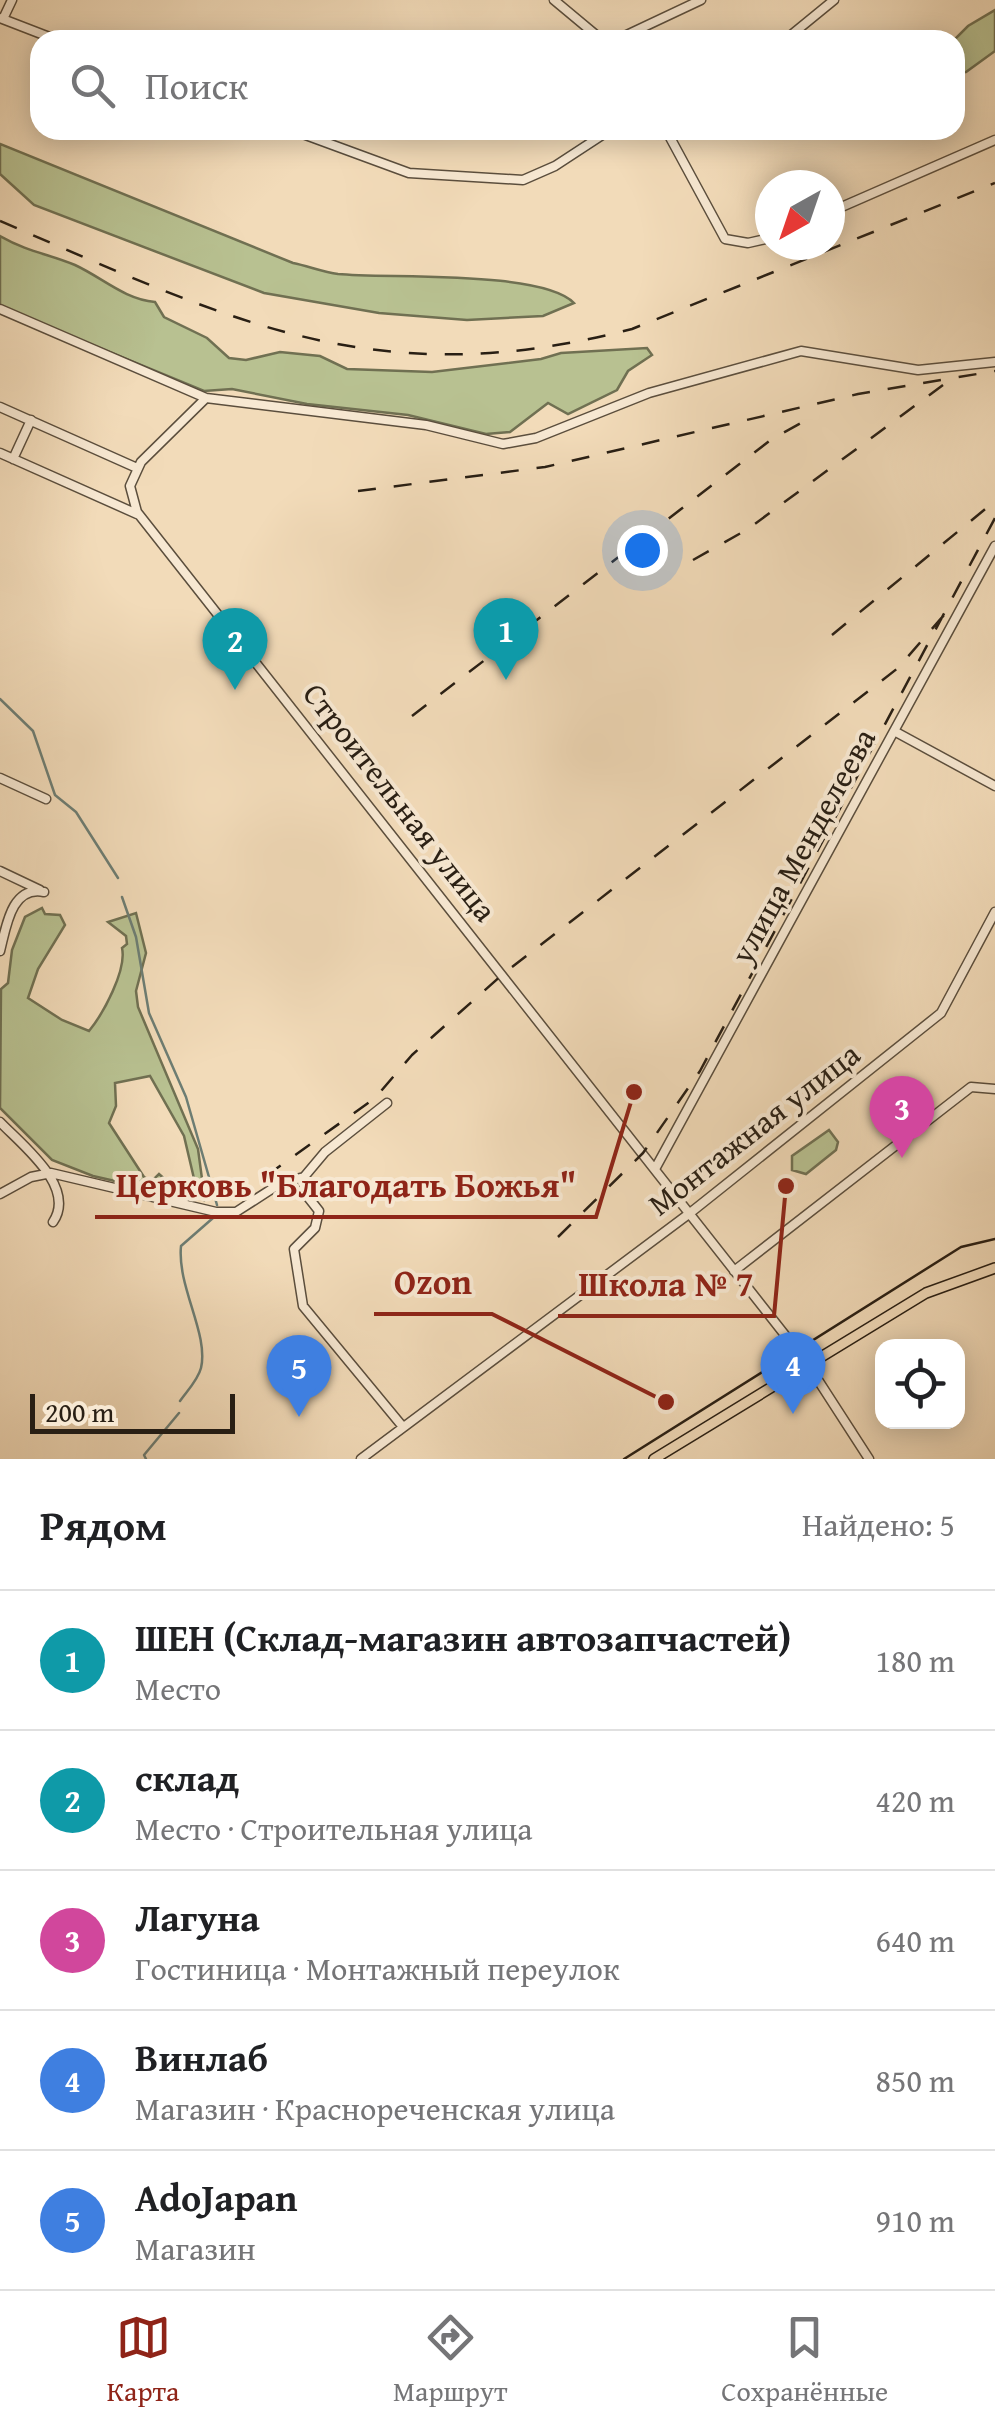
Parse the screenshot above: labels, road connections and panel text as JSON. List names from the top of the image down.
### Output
{
  "streets": {
    "street": ["Строительная улица", "улица Менделеева", "Монтажная улица"]
  },
  "crossings": [
    ["Строительная улица", "улица Менделеева"],
    ["Строительная улица", "Монтажная улица"]
  ],
  "places": ["Церковь \"Благодать Божья\"", "Школа № 7", "Ozon"],
  "scale_bar": "200 m",
  "north": "bottom left",
  "page": {
    "search": "Поиск",
    "pins": [
      "1",
      "2",
      "3",
      "4",
      "5"
    ],
    "scale": "200 m",
    "heading": ["Рядом", "Найдено: 5"],
    "list": [
      {
        "mark": "1",
        "name": "ШЕН (Склад-магазин автозапчастей)",
        "note": "Место",
        "value": "180 m"
      },
      {
        "mark": "2",
        "name": "склад",
        "note": "Место · Строительная улица",
        "value": "420 m"
      },
      {
        "mark": "3",
        "name": "Лагуна",
        "note": "Гостиница · Монтажный переулок",
        "value": "640 m"
      },
      {
        "mark": "4",
        "name": "Винлаб",
        "note": "Магазин · Краснореченская улица",
        "value": "850 m"
      },
      {
        "mark": "5",
        "name": "AdoJapan",
        "note": "Магазин",
        "value": "910 m"
      }
    ],
    "nav": ["Карта", "Маршрут", "Сохранённые"]
  }
}
